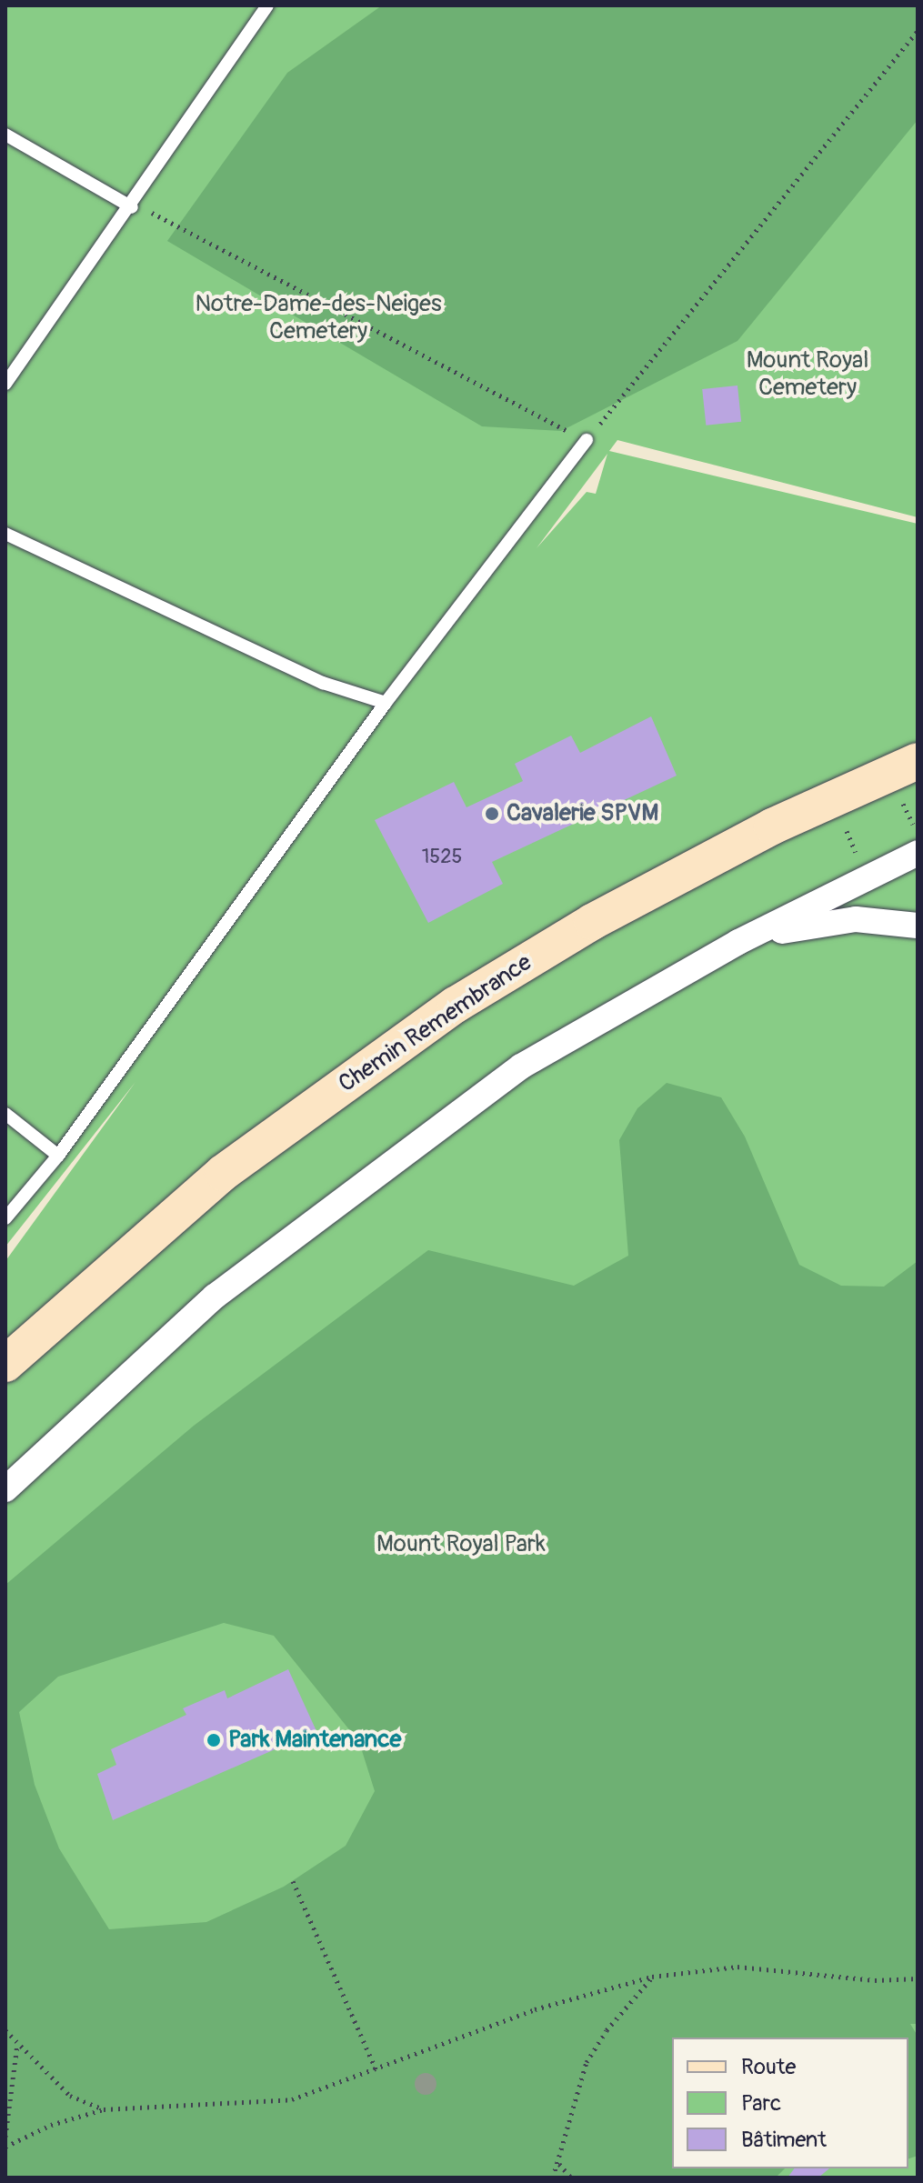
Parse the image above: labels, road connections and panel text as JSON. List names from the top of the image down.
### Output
{
  "streets": {
    "street": ["Chemin Remembrance"]
  },
  "parks": ["Notre-Dame-des-Neiges Cemetery", "Mount Royal Cemetery", "Mount Royal Park"],
  "places": ["Cavalerie SPVM", "Park Maintenance"],
  "house_numbers": ["1525"],
  "legend": ["Route", "Parc", "Bâtiment"]
}
